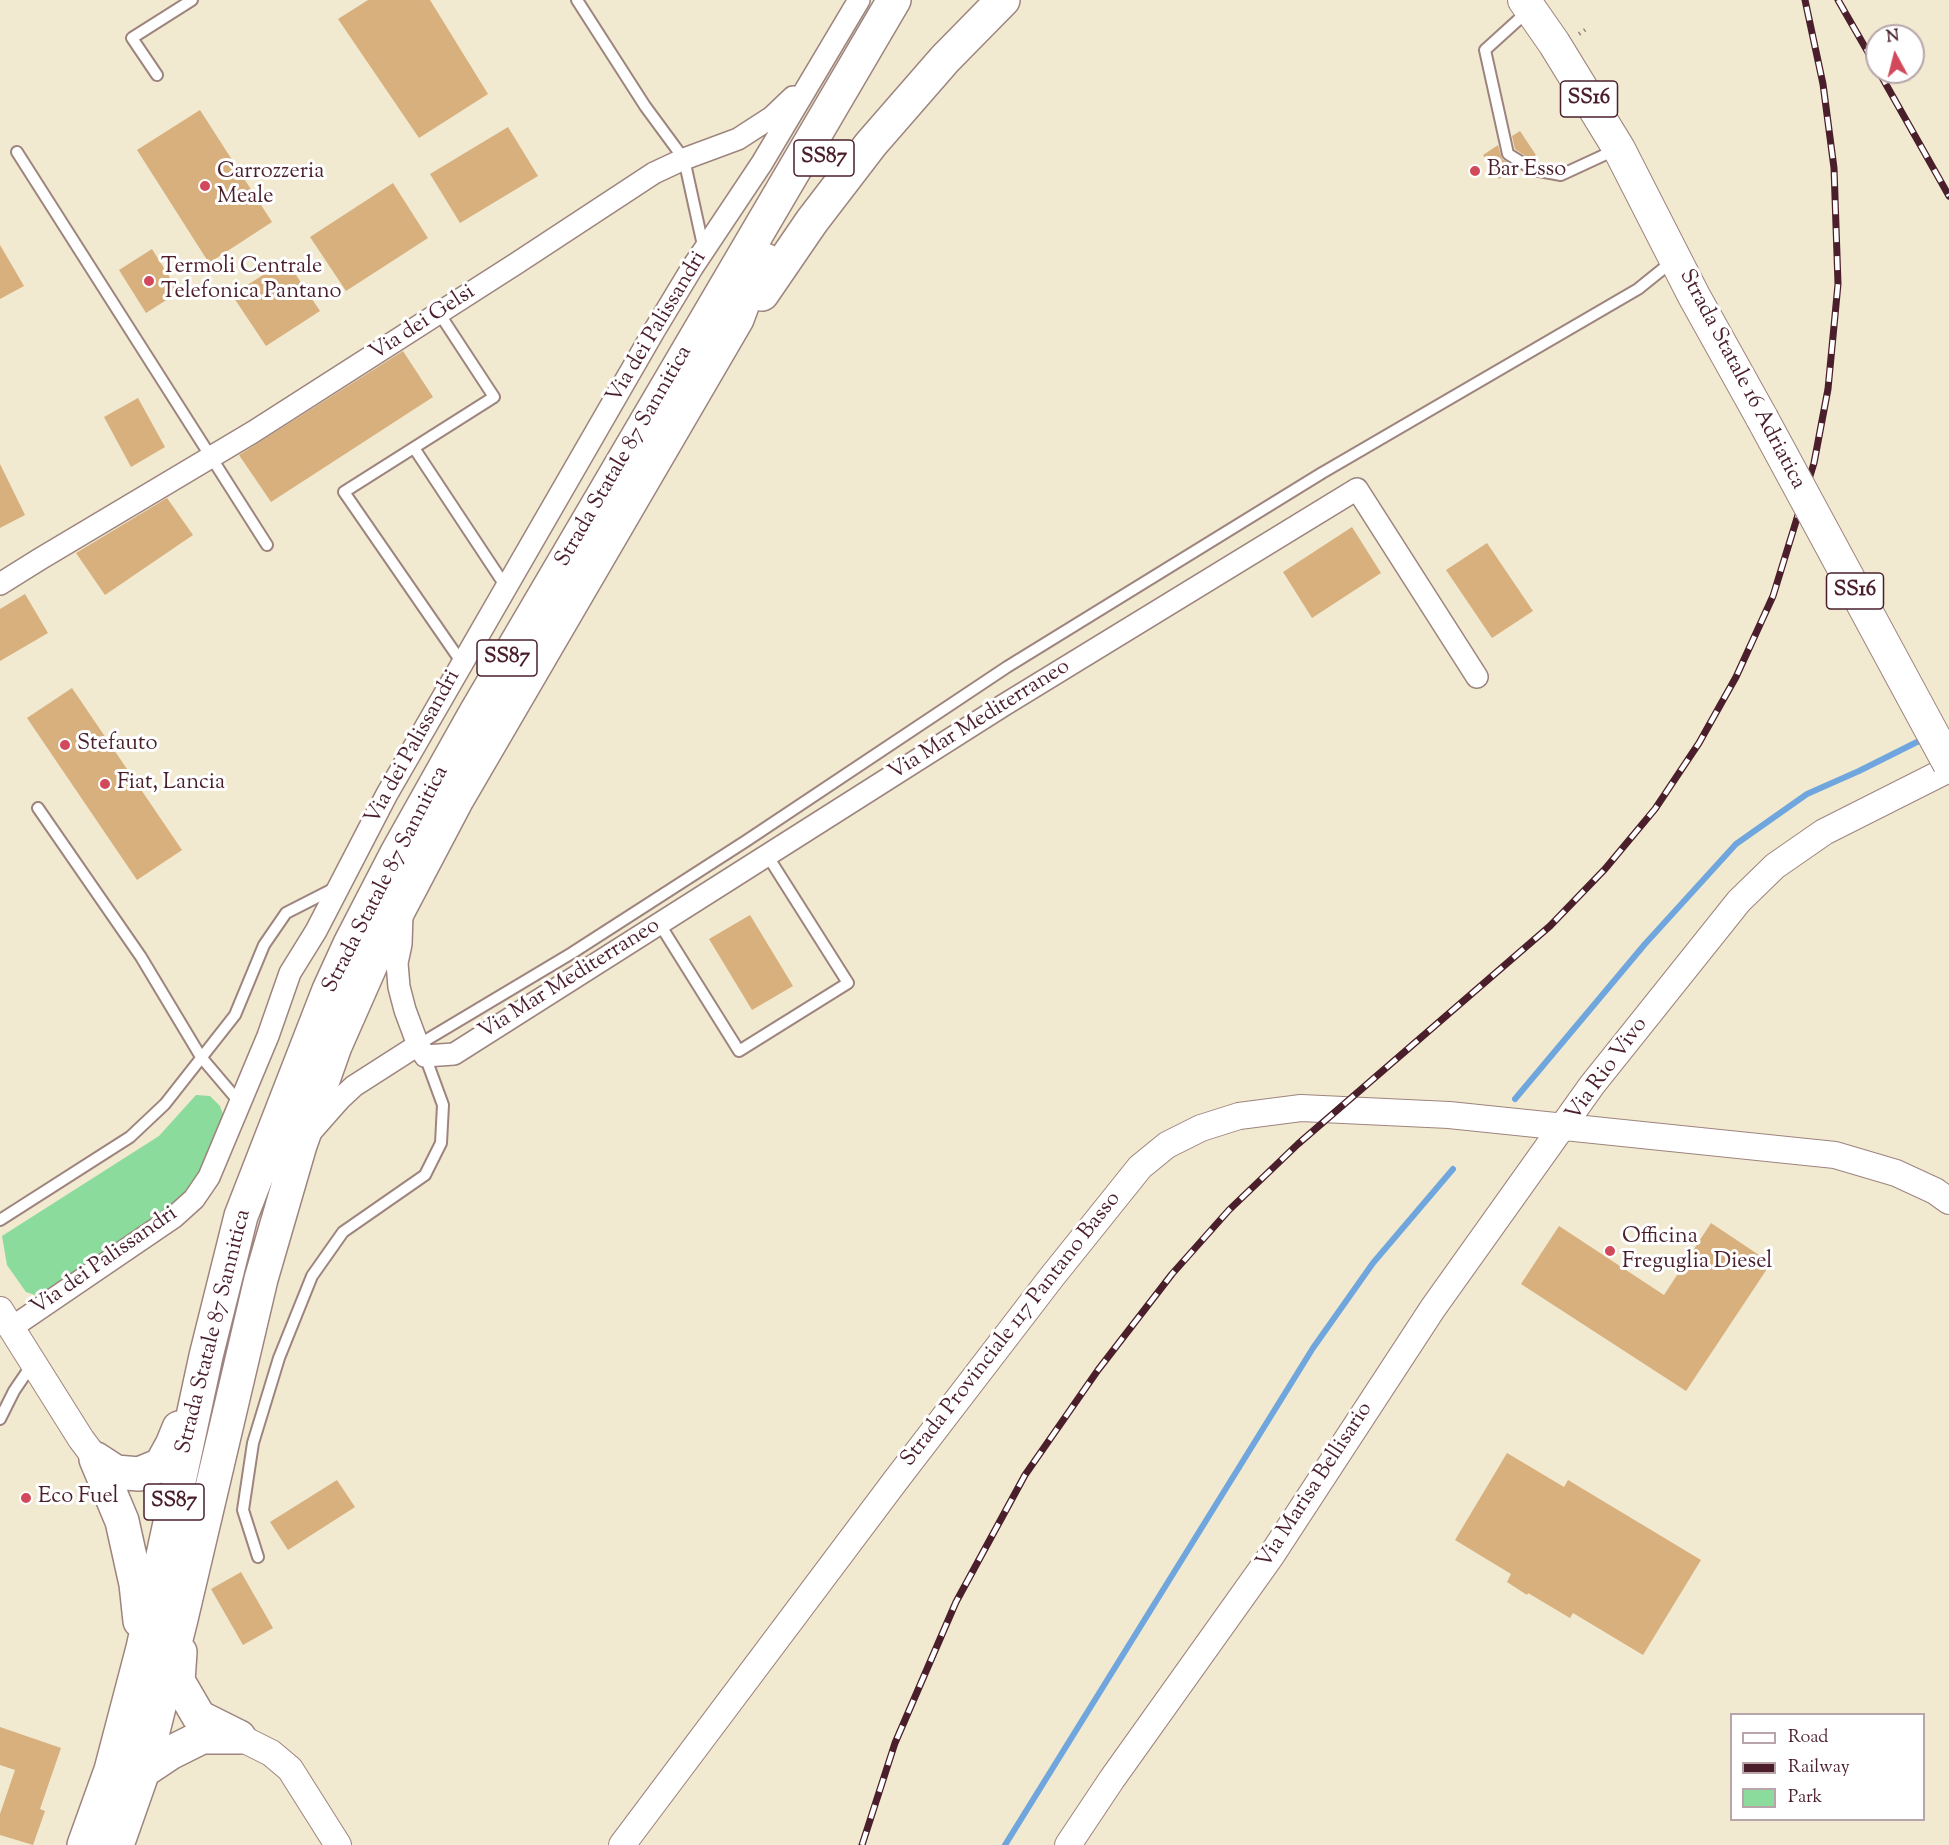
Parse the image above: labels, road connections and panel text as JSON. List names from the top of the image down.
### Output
{
  "streets": {
    "highway": ["SS87", "Strada Statale 87 Sannitica"],
    "main road": ["SS16", "Strada Statale 16 Adriatica"],
    "street": [
      "Via dei Gelsi",
      "Via dei Palissandri",
      "Via Mar Mediterraneo",
      "Via Rio Vivo",
      "Strada Provinciale 117 Pantano Basso",
      "Via Marisa Bellisario"
    ]
  },
  "crossings": [
    ["SS87", "Strada Statale 87 Sannitica"],
    ["Via dei Gelsi", "Via dei Palissandri"],
    ["Strada Statale 16 Adriatica", "Via Rio Vivo"],
    ["Via Rio Vivo", "Strada Provinciale 117 Pantano Basso"],
    ["Via Rio Vivo", "Via Marisa Bellisario"],
    ["Strada Provinciale 117 Pantano Basso", "Via Marisa Bellisario"]
  ],
  "places": [
    "Bar Esso",
    "Carrozzeria Meale",
    "Termoli Centrale Telefonica Pantano",
    "Stefauto",
    "Fiat, Lancia",
    "Officina Freguglia Diesel",
    "Eco Fuel"
  ],
  "legend": ["Road", "Railway", "Park"],
  "north": "top"
}
